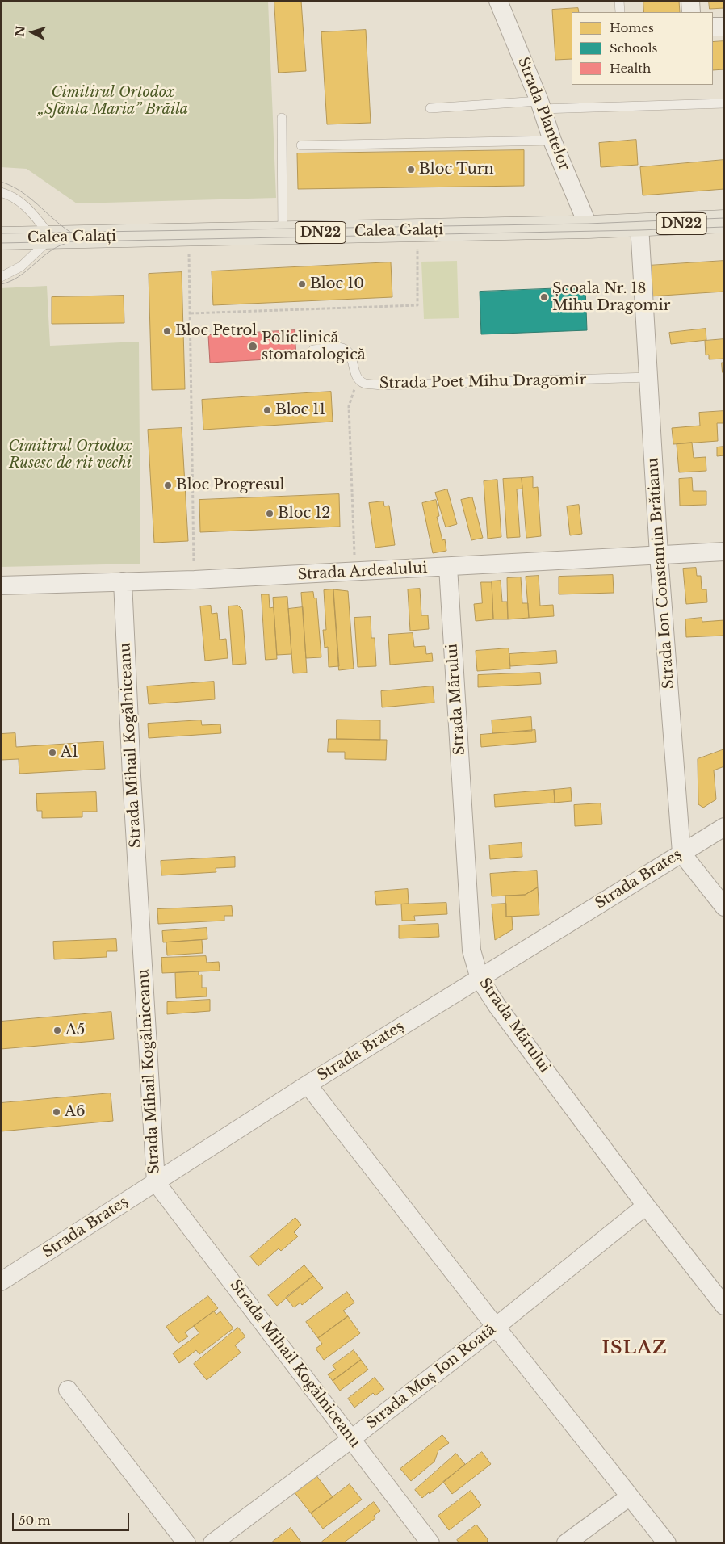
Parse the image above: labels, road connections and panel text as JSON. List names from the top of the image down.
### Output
{
  "streets": {
    "main road": ["DN22", "Calea Galați"],
    "street": [
      "Strada Plantelor",
      "Strada Ardealului",
      "Strada Ion Constantin Brătianu",
      "Strada Mărului",
      "Strada Mihail Kogălniceanu",
      "Strada Brateș",
      "Strada Moș Ion Roată"
    ],
    "lane": ["Strada Poet Mihu Dragomir"]
  },
  "crossings": [
    ["Strada Plantelor", "Calea Galați"],
    ["Calea Galați", "Strada Ion Constantin Brătianu"],
    ["Strada Poet Mihu Dragomir", "Strada Ion Constantin Brătianu"],
    ["Strada Ardealului", "Strada Ion Constantin Brătianu"],
    ["Strada Ardealului", "Strada Mărului"],
    ["Strada Ardealului", "Strada Mihail Kogălniceanu"],
    ["Strada Ion Constantin Brătianu", "Strada Brateș"],
    ["Strada Mărului", "Strada Brateș"],
    ["Strada Mărului", "Strada Moș Ion Roată"],
    ["Strada Mihail Kogălniceanu", "Strada Brateș"],
    ["Strada Mihail Kogălniceanu", "Strada Moș Ion Roată"]
  ],
  "districts": ["ISLAZ"],
  "parks": ["Cimitirul Ortodox „Sfânta Maria” Brăila", "Cimitirul Ortodox Rusesc de rit vechi"],
  "places": [
    "Bloc Turn",
    "Bloc 10",
    "Școala Nr. 18 Mihu Dragomir",
    "Bloc Petrol",
    "Policlinică stomatologică",
    "Bloc 11",
    "Bloc Progresul",
    "Bloc 12",
    "A1",
    "A5",
    "A6"
  ],
  "legend": ["Homes", "Schools", "Health"],
  "scale_bar": "50 m",
  "north": "left"
}
